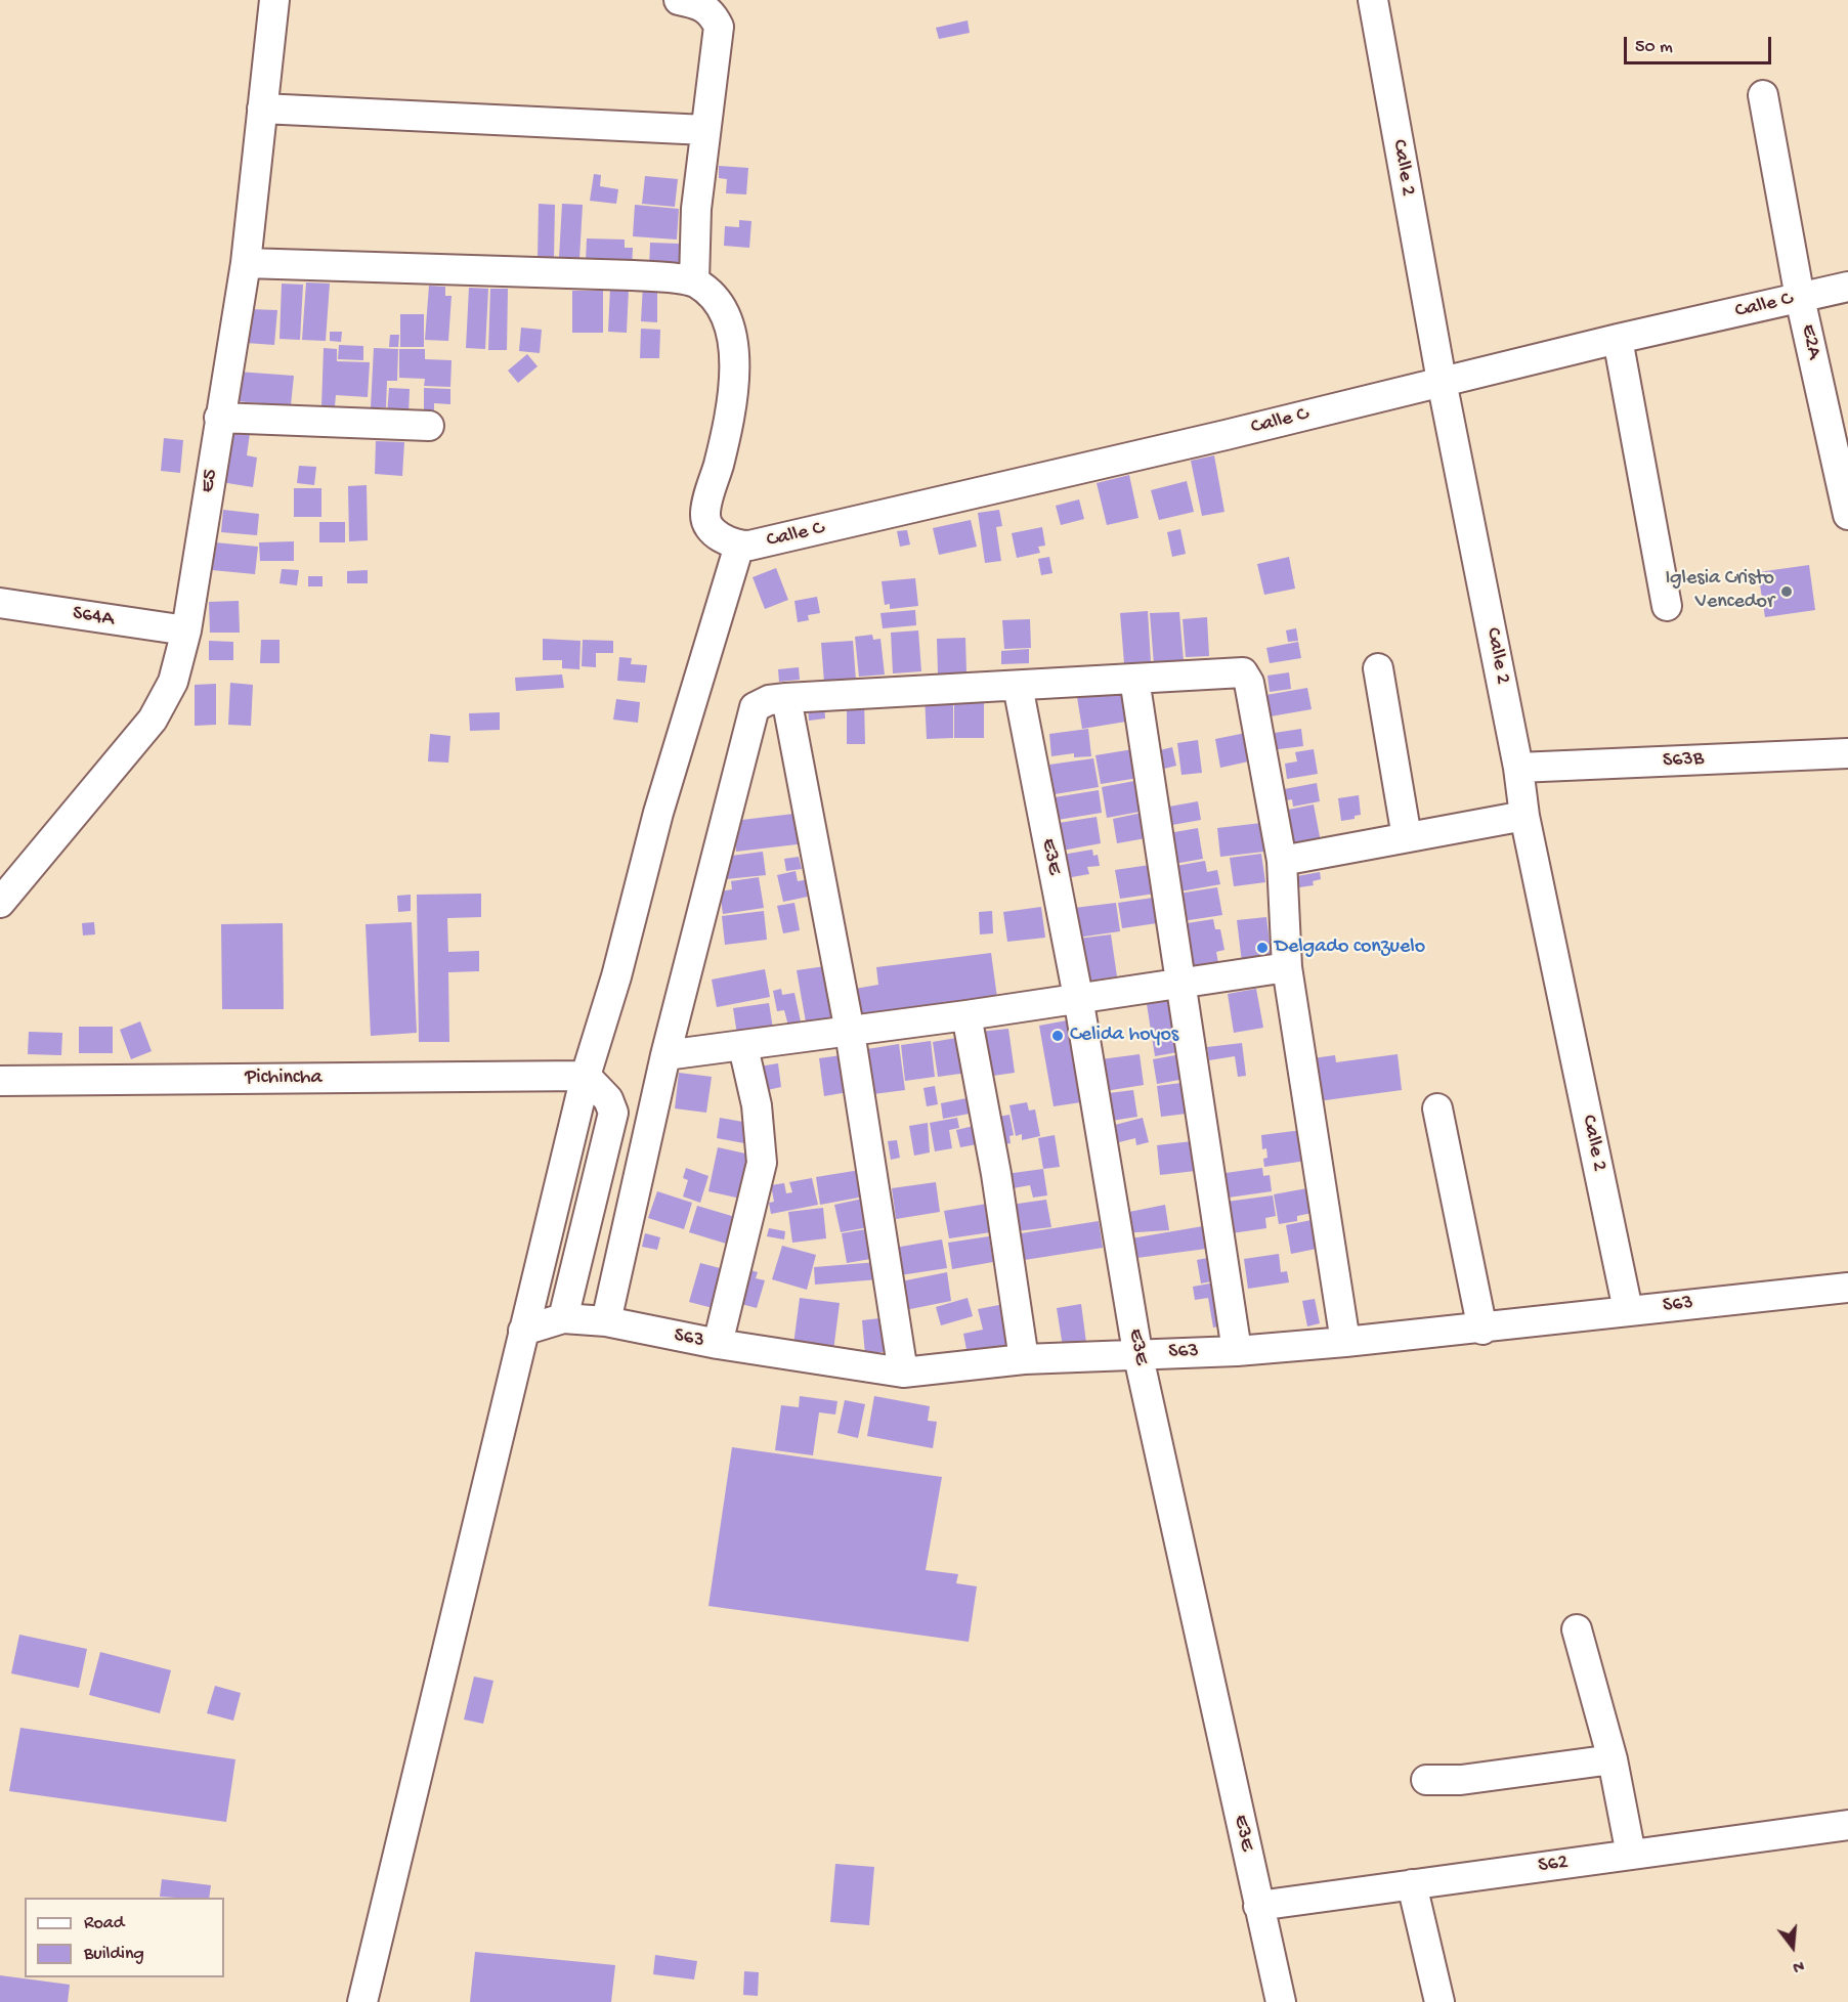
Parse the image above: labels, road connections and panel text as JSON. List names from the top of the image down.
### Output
{
  "streets": {
    "street": [
      "Calle 2",
      "Calle C",
      "E2A",
      "E5",
      "S64A",
      "S63B",
      "E3E",
      "Pichincha",
      "S63",
      "S62"
    ]
  },
  "crossings": [
    ["Calle 2", "Calle C"],
    ["Calle 2", "S63B"],
    ["Calle 2", "S63"],
    ["Calle C", "E2A"],
    ["E5", "S64A"],
    ["E3E", "S63"],
    ["E3E", "S62"]
  ],
  "places": ["Iglesia Cristo Vencedor", "Delgado conzuelo", "Celida hoyos"],
  "legend": ["Road", "Building"],
  "scale_bar": "50 m",
  "north": "bottom"
}
